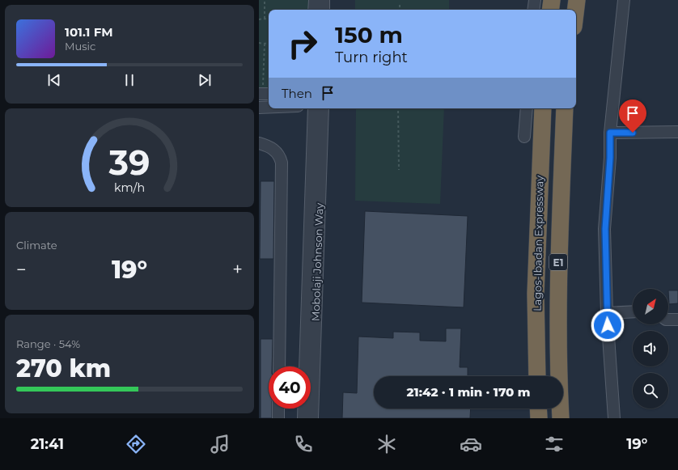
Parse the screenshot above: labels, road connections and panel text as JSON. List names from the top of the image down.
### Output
{
  "streets": {
    "highway": ["Lagos-Ibadan Expressway", "E1"],
    "street": ["Mobolaji Johnson Way"]
  },
  "north": "top right",
  "page": {
    "turn": ["150 m", "Turn right"],
    "song": ["101.1 FM", "Music"],
    "then": "Then",
    "tile": [
      "Climate",
      ["Range · 54%", "270 km"]
    ],
    "heat": ["−", "19°", "+"],
    "limit": "40",
    "trip": "21:42 · 1 min · 170 m",
    "tabs": ["21:41", "19°"],
    "gauge": ["39", "km/h"]
  }
}
